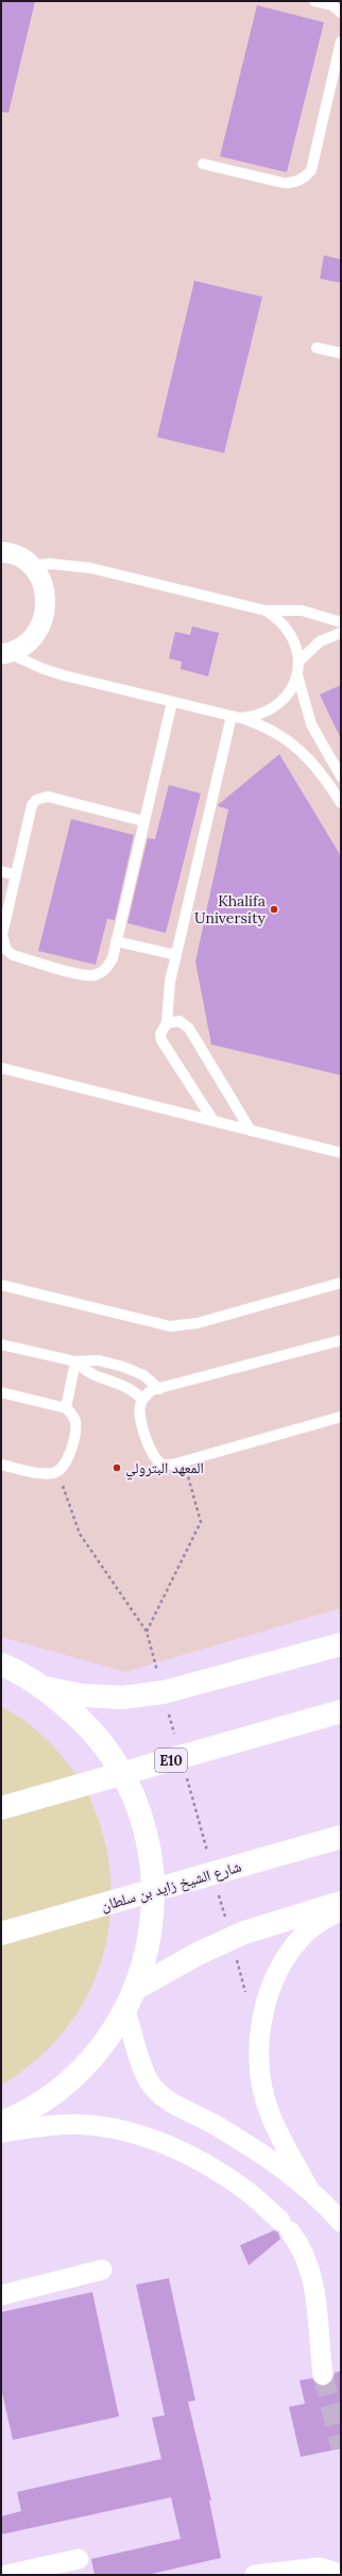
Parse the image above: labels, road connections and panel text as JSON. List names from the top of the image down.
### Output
{
  "streets": {
    "main road": ["E10", "شارع الشيخ زايد بن سلطان"]
  },
  "places": ["Khalifa University", "المعهد البترولي"]
}
